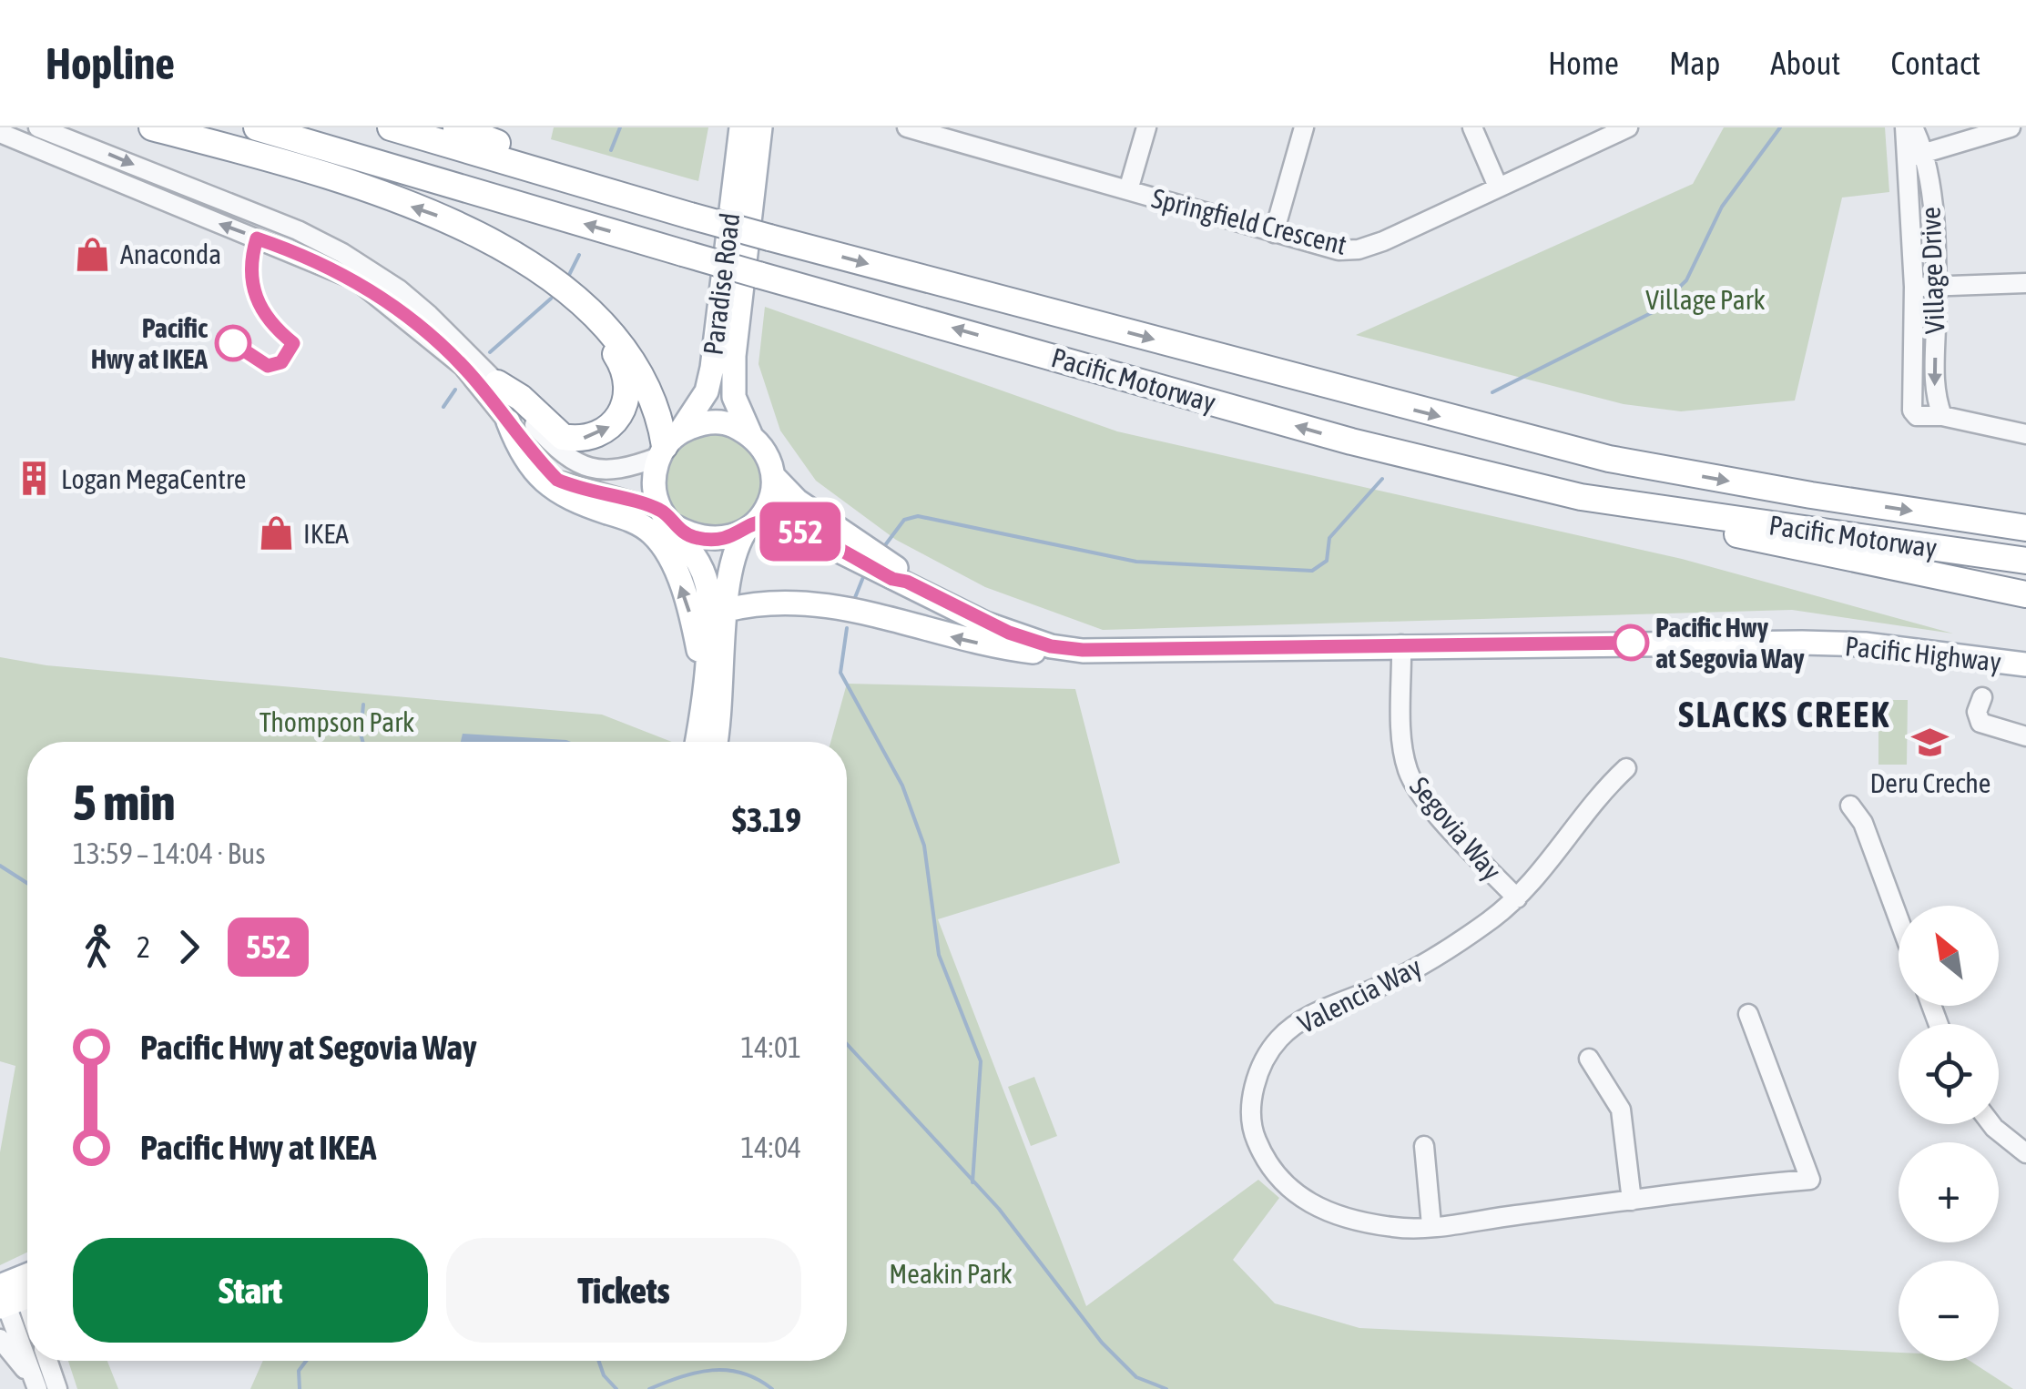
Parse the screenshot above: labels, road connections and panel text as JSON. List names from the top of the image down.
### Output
{
  "streets": {
    "highway": ["Pacific Motorway"],
    "main road": ["Paradise Road", "Pacific Highway"],
    "street": [
      "Springfield Crescent",
      "Village Drive",
      "Segovia Way",
      "Valencia Way"
    ]
  },
  "crossings": [
    ["Paradise Road", "Pacific Highway"],
    ["Pacific Highway", "Segovia Way"],
    ["Segovia Way", "Valencia Way"]
  ],
  "districts": ["SLACKS CREEK"],
  "parks": ["Village Park", "Thompson Park", "Meakin Park"],
  "places": {
    "shop": ["Anaconda", "IKEA"],
    "other": ["Pacific Hwy at IKEA", "Pacific Hwy at Segovia Way"],
    "building": ["Logan MegaCentre"],
    "school or university": ["Deru Creche"]
  },
  "lines": ["bus line 552"],
  "north": "top left",
  "page": {
    "header": "Hopline",
    "nav": [
      "Home",
      "Map",
      "About",
      "Contact"
    ],
    "on_map": "552",
    "heading": ["5 min", "13:59 – 14:04 · Bus", "$3.19"],
    "legs": ["2", "552"],
    "map_buttons": ["+", "−"],
    "list": [
      {
        "name": "Pacific Hwy at Segovia Way",
        "value": "14:01"
      },
      {
        "name": "Pacific Hwy at IKEA",
        "value": "14:04"
      }
    ],
    "buttons": ["Start", "Tickets"]
  }
}
